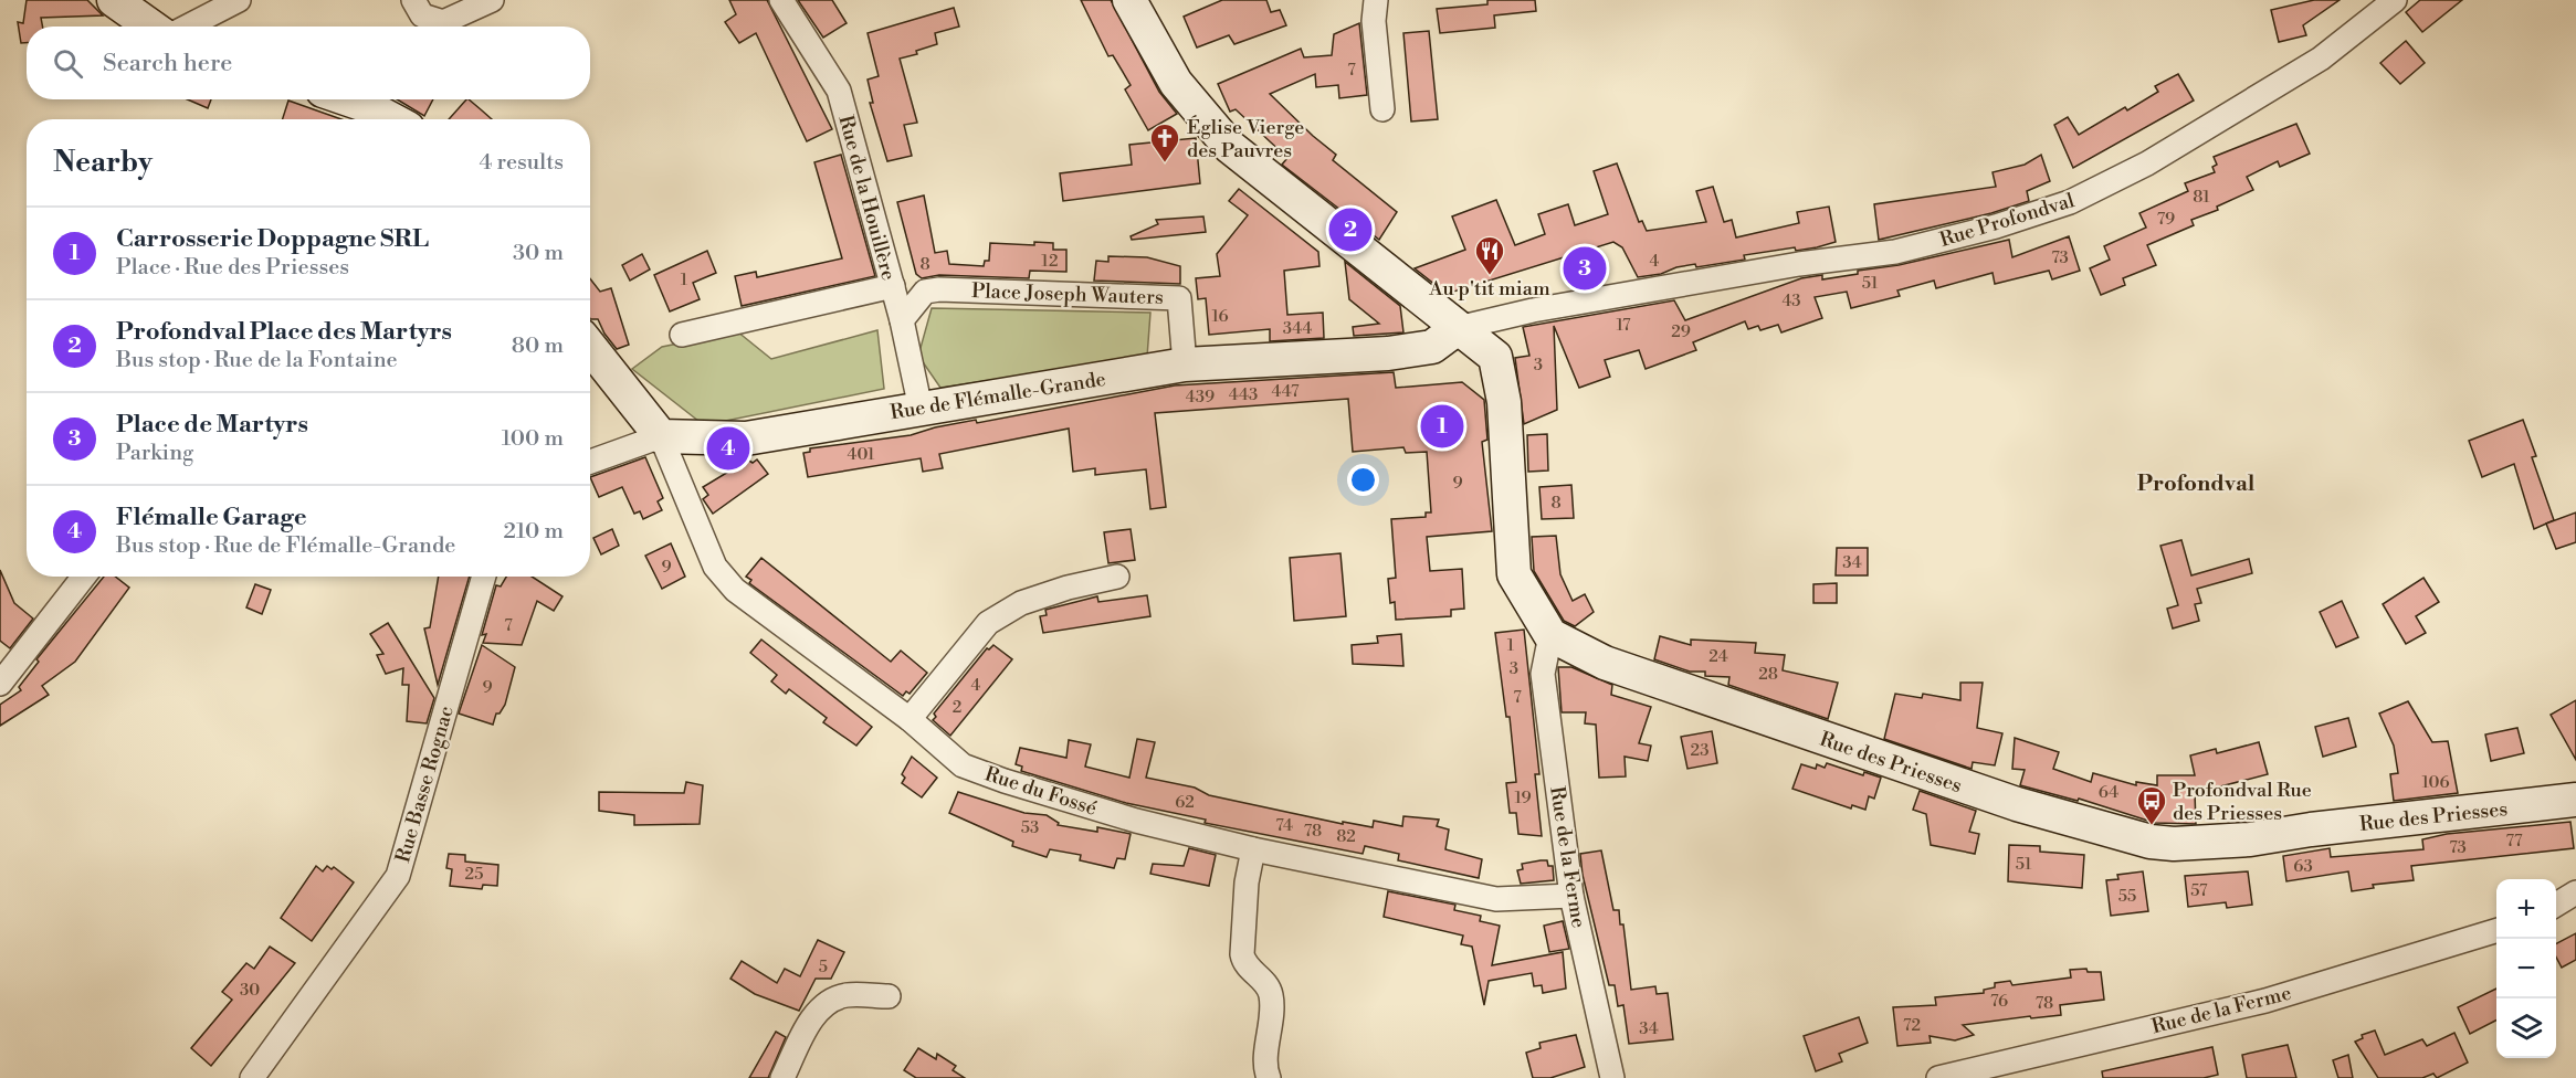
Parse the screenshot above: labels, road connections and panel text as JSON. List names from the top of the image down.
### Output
{
  "streets": {
    "street": [
      "Rue de la Houillère",
      "Rue Profondval",
      "Place Joseph Wauters",
      "Rue de Flémalle-Grande",
      "Rue des Priesses",
      "Rue Basse Rognac",
      "Rue du Fossé",
      "Rue de la Ferme"
    ]
  },
  "crossings": [
    ["Rue de la Houillère", "Place Joseph Wauters"],
    ["Rue de la Houillère", "Rue de Flémalle-Grande"],
    ["Rue Profondval", "Rue de Flémalle-Grande"],
    ["Place Joseph Wauters", "Rue de Flémalle-Grande"],
    ["Rue de Flémalle-Grande", "Rue du Fossé"],
    ["Rue des Priesses", "Rue de la Ferme"],
    ["Rue du Fossé", "Rue de la Ferme"]
  ],
  "districts": ["Profondval"],
  "places": {
    "church": ["Église Vierge des Pauvres"],
    "restaurant": ["Au p'tit miam"],
    "bus stop": ["Profondval Rue des Priesses"]
  },
  "house_numbers": [
    "7",
    "81",
    "79",
    "73",
    "12",
    "4",
    "8",
    "1",
    "51",
    "43",
    "16",
    "17",
    "344",
    "29",
    "3",
    "447",
    "443",
    "439",
    "401",
    "9",
    "8",
    "34",
    "9",
    "7",
    "1",
    "24",
    "3",
    "28",
    "4",
    "9",
    "7",
    "2",
    "23",
    "106",
    "64",
    "19",
    "62",
    "74",
    "53",
    "78",
    "82",
    "77",
    "73",
    "51",
    "63",
    "25",
    "57",
    "55",
    "5",
    "30",
    "76",
    "78",
    "72",
    "34"
  ],
  "page": {
    "search": "Search here",
    "heading": ["Nearby", "4 results"],
    "pins": [
      "2",
      "3",
      "1",
      "4"
    ],
    "list": [
      {
        "mark": "1",
        "name": "Carrosserie Doppagne SRL",
        "note": "Place · Rue des Priesses",
        "value": "30 m"
      },
      {
        "mark": "2",
        "name": "Profondval Place des Martyrs",
        "note": "Bus stop · Rue de la Fontaine",
        "value": "80 m"
      },
      {
        "mark": "3",
        "name": "Place de Martyrs",
        "note": "Parking",
        "value": "100 m"
      },
      {
        "mark": "4",
        "name": "Flémalle Garage",
        "note": "Bus stop · Rue de Flémalle-Grande",
        "value": "210 m"
      }
    ],
    "map_buttons": ["+", "−"]
  }
}
